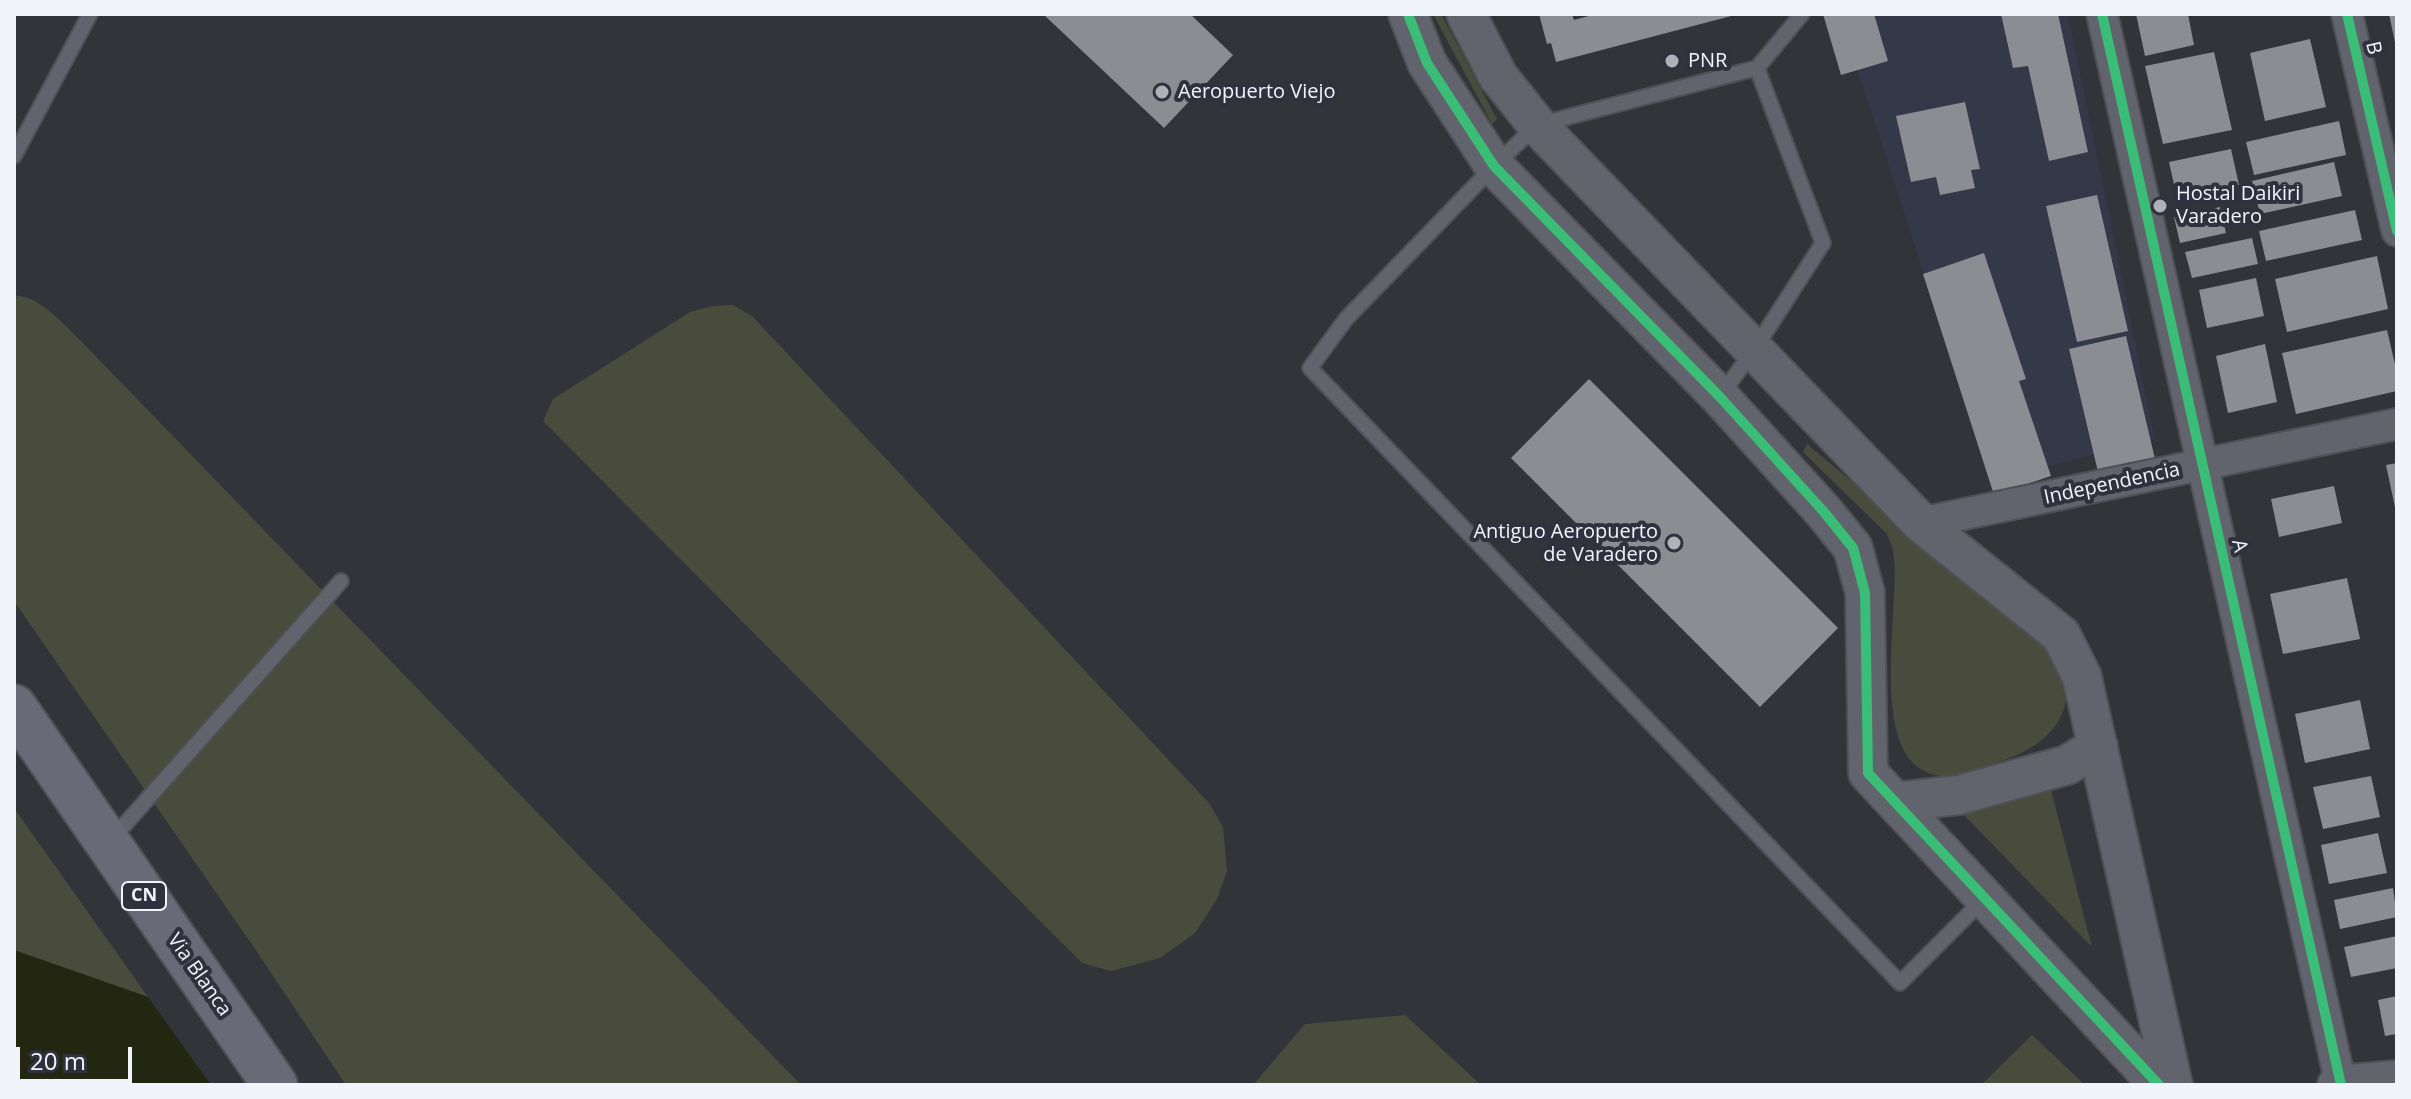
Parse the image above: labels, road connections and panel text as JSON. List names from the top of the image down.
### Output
{
  "streets": {
    "highway": ["CN", "Via Blanca"],
    "street": ["B", "Independencia", "A"]
  },
  "crossings": [
    ["Independencia", "A"]
  ],
  "places": [
    "PNR",
    "Aeropuerto Viejo",
    "Hostal Daikiri Varadero",
    "Antiguo Aeropuerto de Varadero"
  ],
  "scale_bar": "20 m"
}
